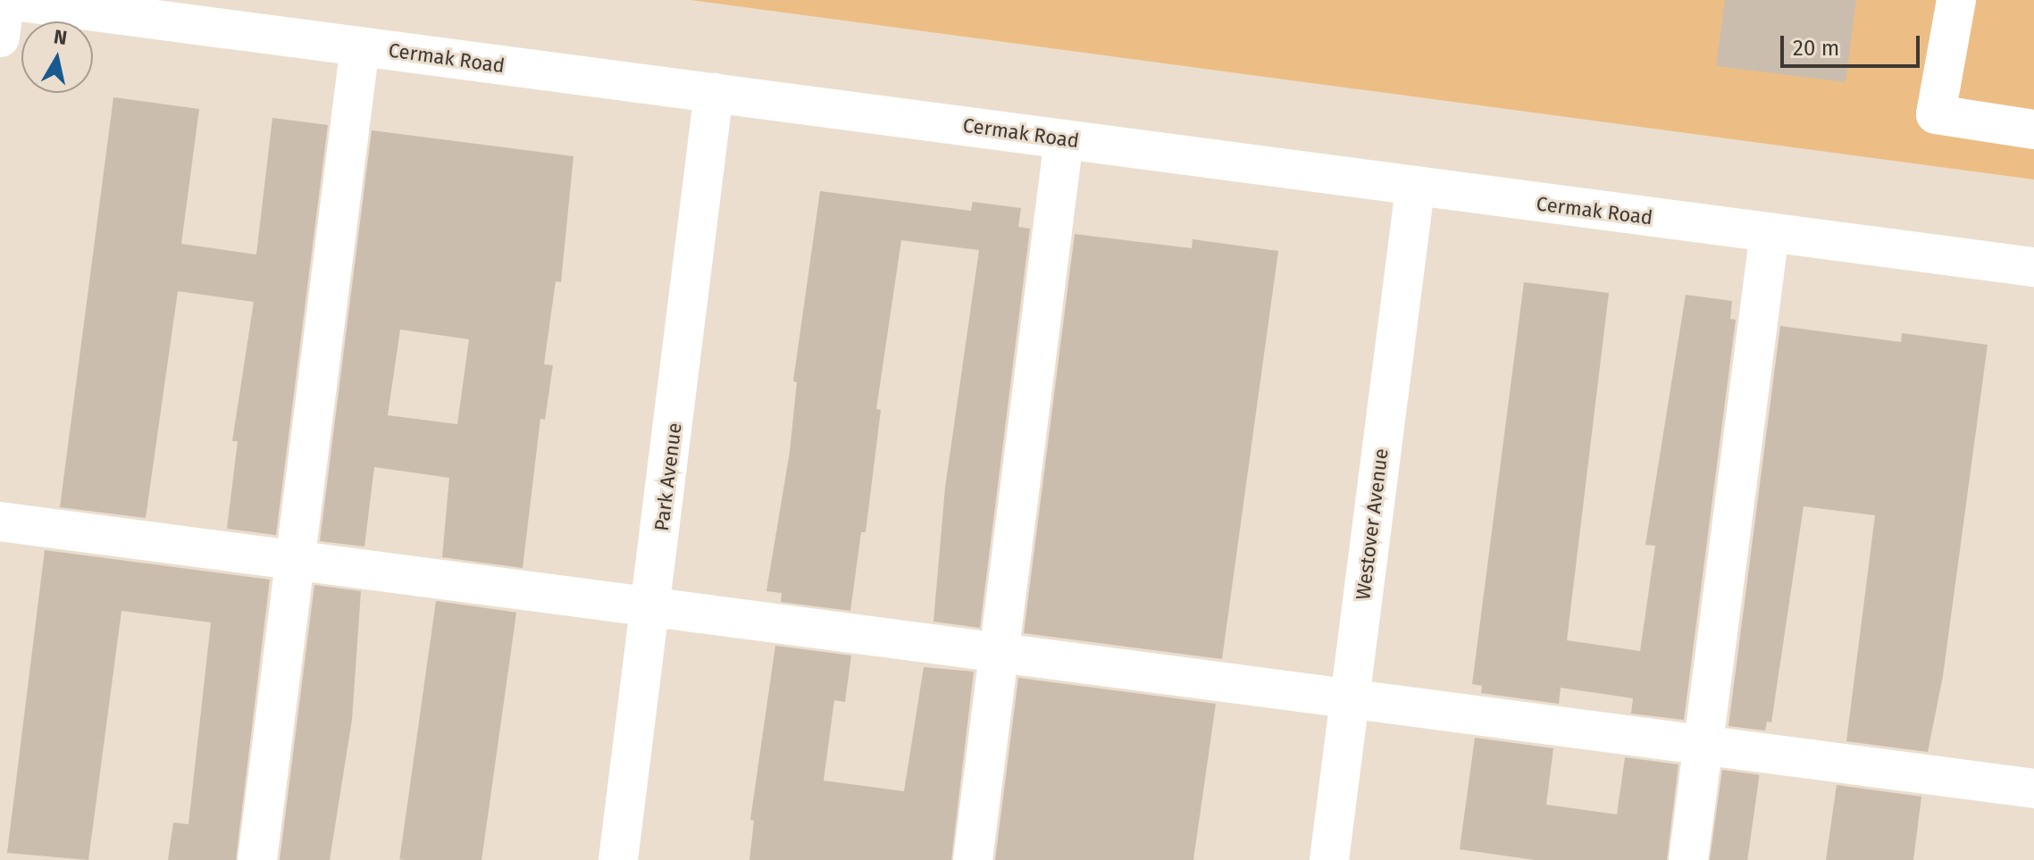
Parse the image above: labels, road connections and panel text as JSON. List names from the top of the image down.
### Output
{
  "streets": {
    "main road": ["Cermak Road", "Park Avenue", "Westover Avenue"]
  },
  "crossings": [
    ["Cermak Road", "Park Avenue"],
    ["Cermak Road", "Westover Avenue"]
  ],
  "scale_bar": "20 m",
  "north": "top"
}
